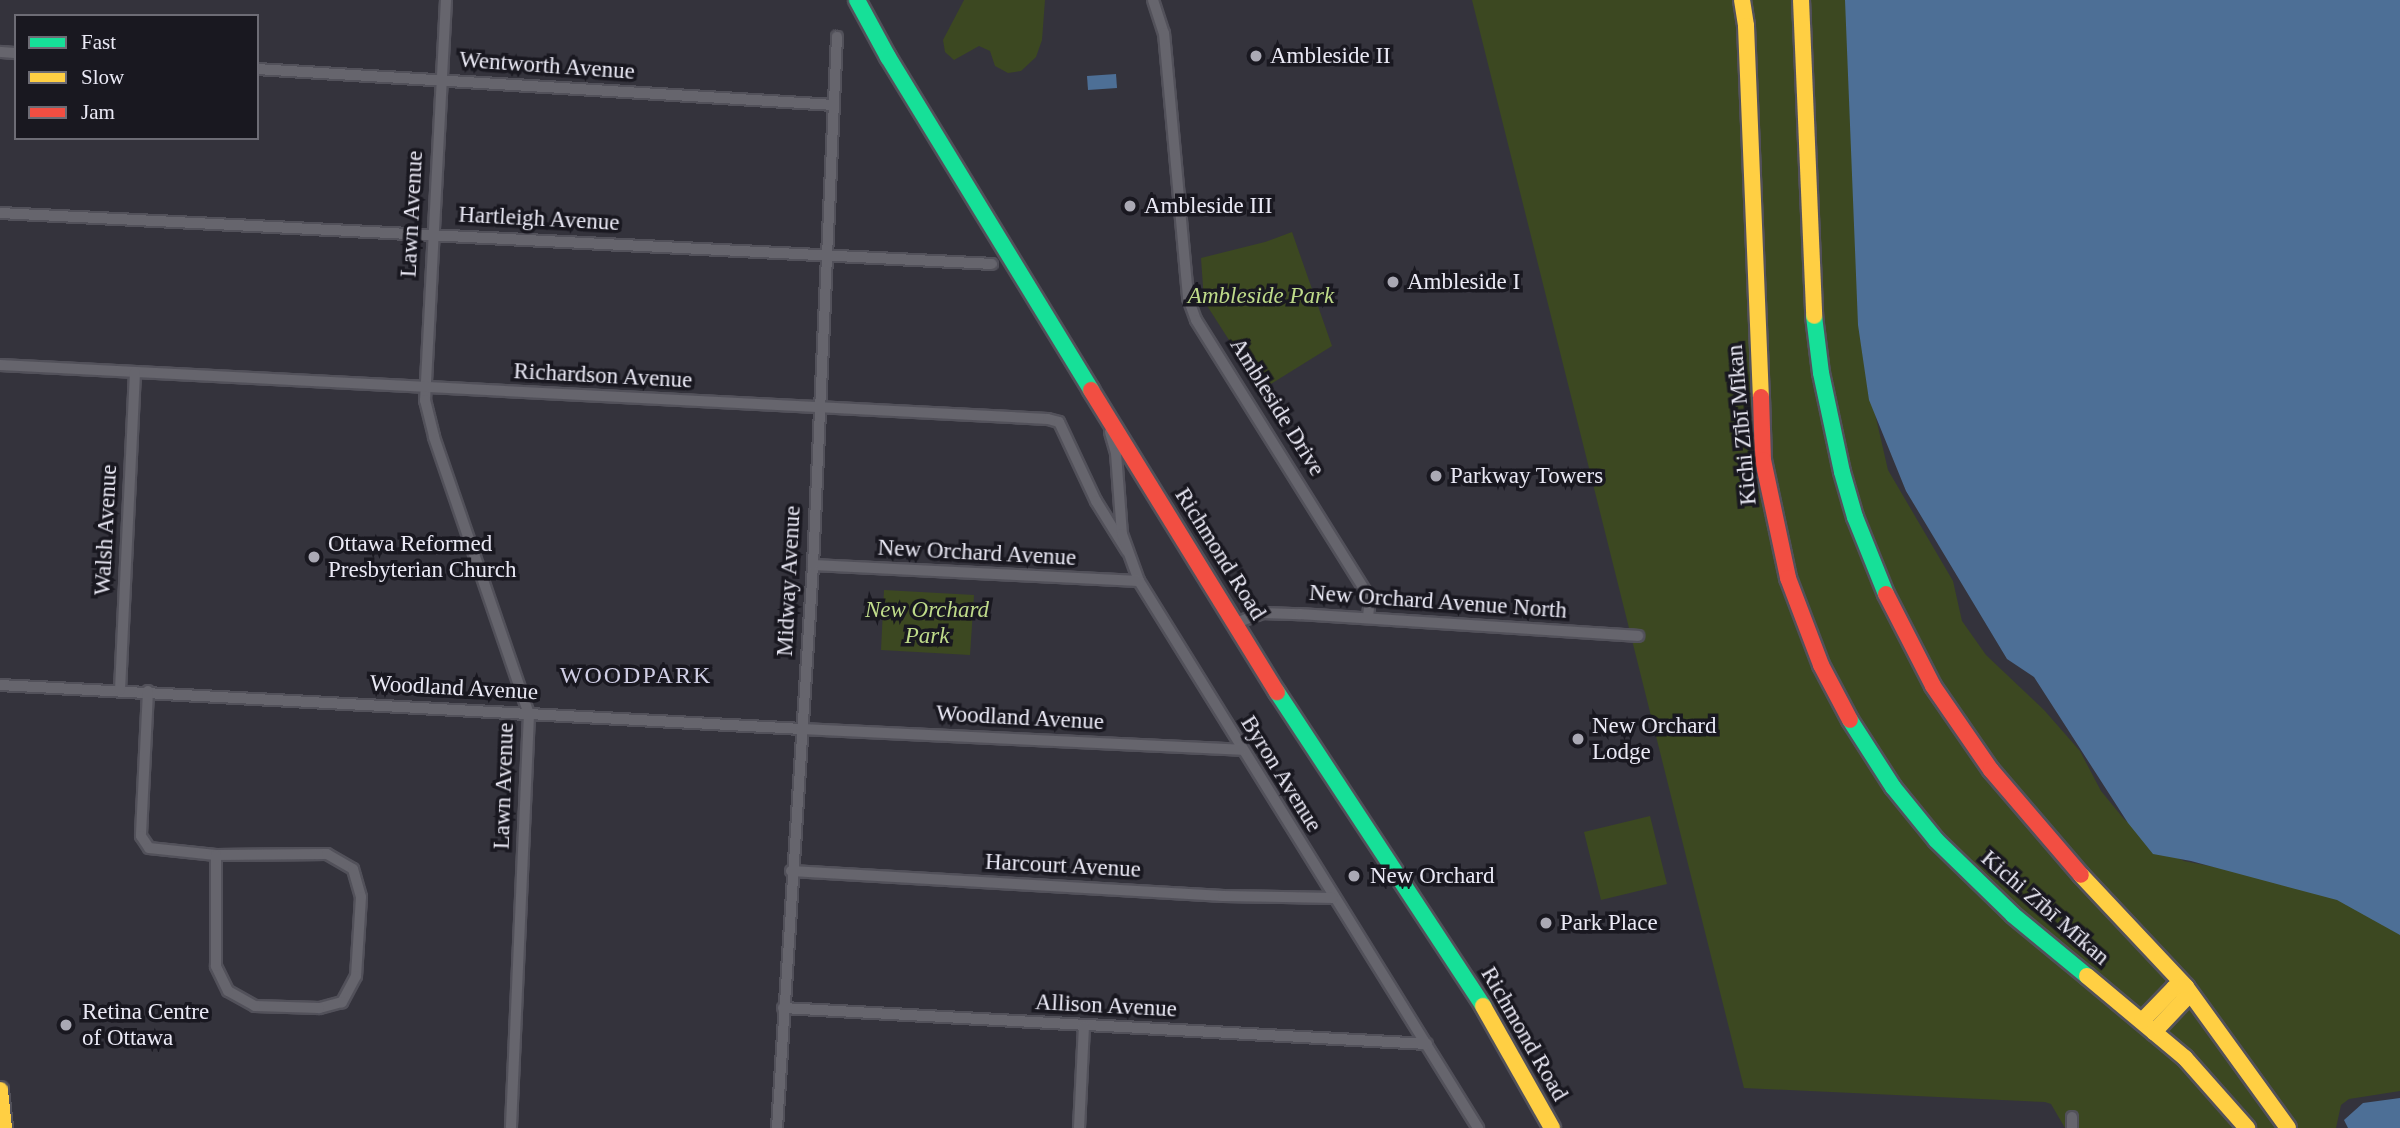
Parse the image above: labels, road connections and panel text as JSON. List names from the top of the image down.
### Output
{
  "streets": {
    "main road": ["Kichi Zībī Mīkan", "Richmond Road"],
    "street": [
      "Wentworth Avenue",
      "Lawn Avenue",
      "Hartleigh Avenue",
      "Richardson Avenue",
      "Ambleside Drive",
      "Walsh Avenue",
      "New Orchard Avenue",
      "Midway Avenue",
      "New Orchard Avenue North",
      "Woodland Avenue",
      "Byron Avenue",
      "Harcourt Avenue",
      "Allison Avenue"
    ]
  },
  "crossings": [
    ["Wentworth Avenue", "Lawn Avenue"],
    ["Wentworth Avenue", "Midway Avenue"],
    ["Lawn Avenue", "Hartleigh Avenue"],
    ["Lawn Avenue", "Richardson Avenue"],
    ["Lawn Avenue", "Woodland Avenue"],
    ["Hartleigh Avenue", "Midway Avenue"],
    ["Richardson Avenue", "Walsh Avenue"],
    ["Richardson Avenue", "Midway Avenue"],
    ["Richardson Avenue", "Byron Avenue"],
    ["Ambleside Drive", "New Orchard Avenue North"],
    ["Walsh Avenue", "Woodland Avenue"],
    ["New Orchard Avenue", "Midway Avenue"],
    ["New Orchard Avenue", "Byron Avenue"],
    ["Richmond Road", "New Orchard Avenue North"],
    ["Richmond Road", "Byron Avenue"],
    ["Midway Avenue", "Woodland Avenue"],
    ["Midway Avenue", "Harcourt Avenue"],
    ["Midway Avenue", "Allison Avenue"],
    ["Woodland Avenue", "Byron Avenue"],
    ["Byron Avenue", "Harcourt Avenue"],
    ["Byron Avenue", "Allison Avenue"]
  ],
  "districts": ["WOODPARK"],
  "parks": ["Ambleside Park", "New Orchard Park"],
  "places": [
    "Ambleside II",
    "Ambleside III",
    "Ambleside I",
    "Parkway Towers",
    "Ottawa Reformed Presbyterian Church",
    "New Orchard Lodge",
    "New Orchard",
    "Park Place",
    "Retina Centre of Ottawa"
  ],
  "legend": ["Fast", "Slow", "Jam"]
}
